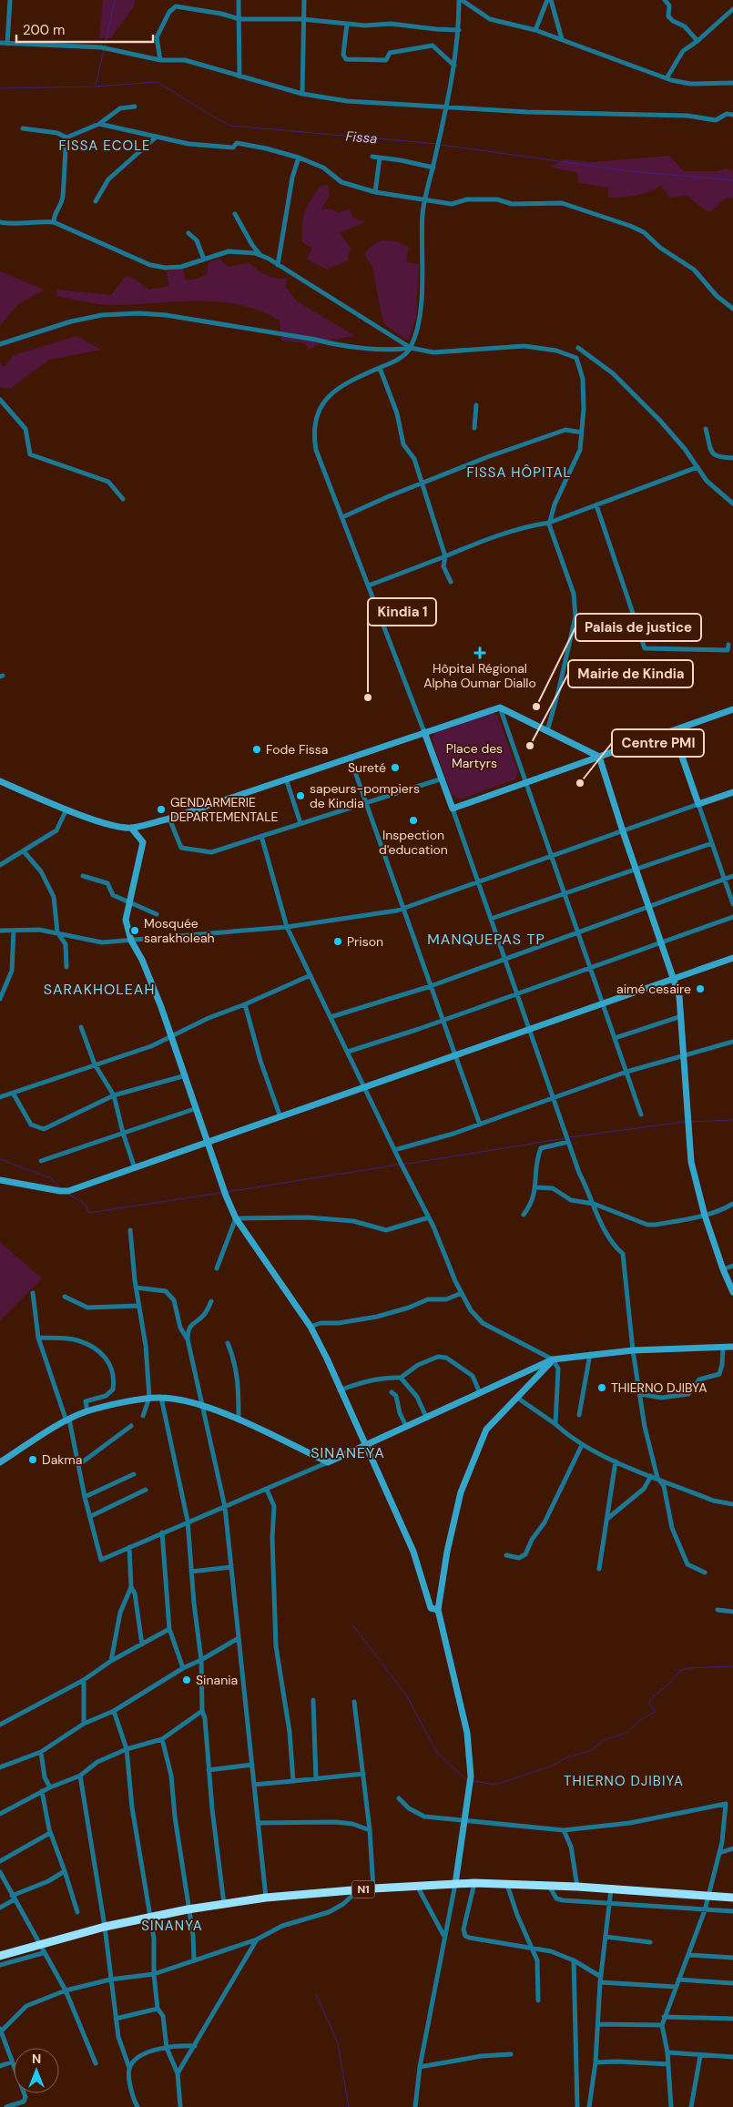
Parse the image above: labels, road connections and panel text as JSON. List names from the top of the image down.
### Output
{
  "streets": {
    "highway": ["N1"]
  },
  "districts": [
    "FISSA ECOLE",
    "FISSA HÔPITAL",
    "MANQUEPAS TP",
    "SARAKHOLEAH",
    "SINANEYA",
    "THIERNO DJIBIYA",
    "SINANYA"
  ],
  "water": ["Fissa"],
  "parks": ["Place des Martyrs"],
  "places": {
    "health": ["Hôpital Régional Alpha Oumar Diallo"],
    "other": [
      "Kindia 1",
      "Palais de justice",
      "Mairie de Kindia",
      "Fode Fissa",
      "Sureté",
      "Centre PMI",
      "sapeurs-pompiers de Kindia",
      "GENDARMERIE DEPARTEMENTALE",
      "Inspection d'education",
      "Mosquée sarakholeah",
      "Prison",
      "aimé cesaire",
      "THIERNO DJIBYA",
      "Dakma",
      "Sinania"
    ]
  },
  "scale_bar": "200 m",
  "north": "top"
}
